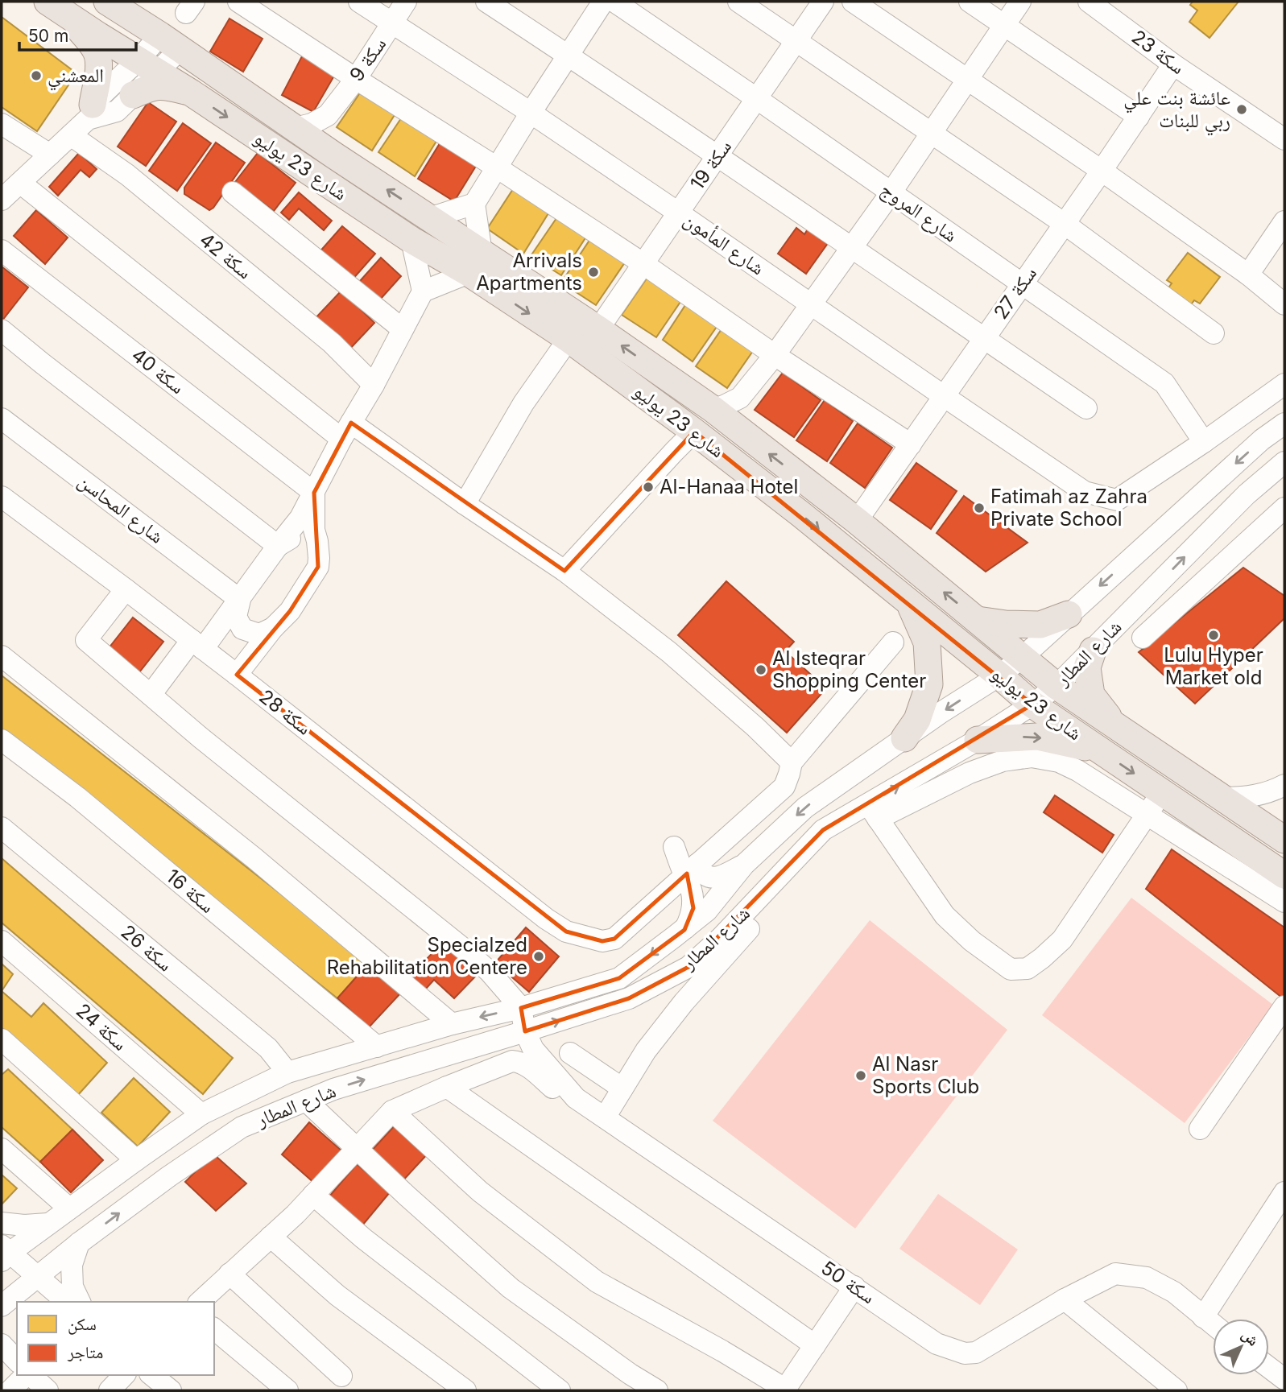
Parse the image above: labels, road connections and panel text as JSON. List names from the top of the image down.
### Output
{
  "streets": {
    "main road": ["شارع 23 يوليو"],
    "street": [
      "23 سكة",
      "سكة 9",
      "سكة 19",
      "شارع المروج",
      "شارع المأمون",
      "سكة 42",
      "سكة 27",
      "سكة 40",
      "شارع المحاسن",
      "شارع المطار",
      "سكة 28",
      "سكة 16",
      "سكة 26",
      "سكة 24",
      "سكة 50"
    ]
  },
  "crossings": [
    ["23 سكة", "سكة 27"],
    ["سكة 9", "شارع 23 يوليو"],
    ["سكة 9", "شارع المأمون"],
    ["سكة 19", "شارع 23 يوليو"],
    ["سكة 19", "شارع المروج"],
    ["سكة 19", "شارع المأمون"],
    ["شارع 23 يوليو", "سكة 27"],
    ["شارع 23 يوليو", "شارع المطار"],
    ["شارع المروج", "شارع المأمون"],
    ["شارع المروج", "سكة 27"],
    ["شارع المأمون", "سكة 27"],
    ["شارع المطار", "سكة 16"],
    ["شارع المطار", "سكة 26"],
    ["شارع المطار", "سكة 24"],
    ["شارع المطار", "سكة 50"]
  ],
  "places": [
    "المعشني",
    "عائشة بنت علي ربي للبنات",
    "Arrivals Apartments",
    "Al-Hanaa Hotel",
    "Fatimah az Zahra Private School",
    "Lulu Hyper Market old",
    "Al Isteqrar Shopping Center",
    "Specialzed Rehabilitation Centere",
    "Al Nasr Sports Club"
  ],
  "legend": ["سكن", "متاجر"],
  "scale_bar": "50 m",
  "north": "top right"
}
